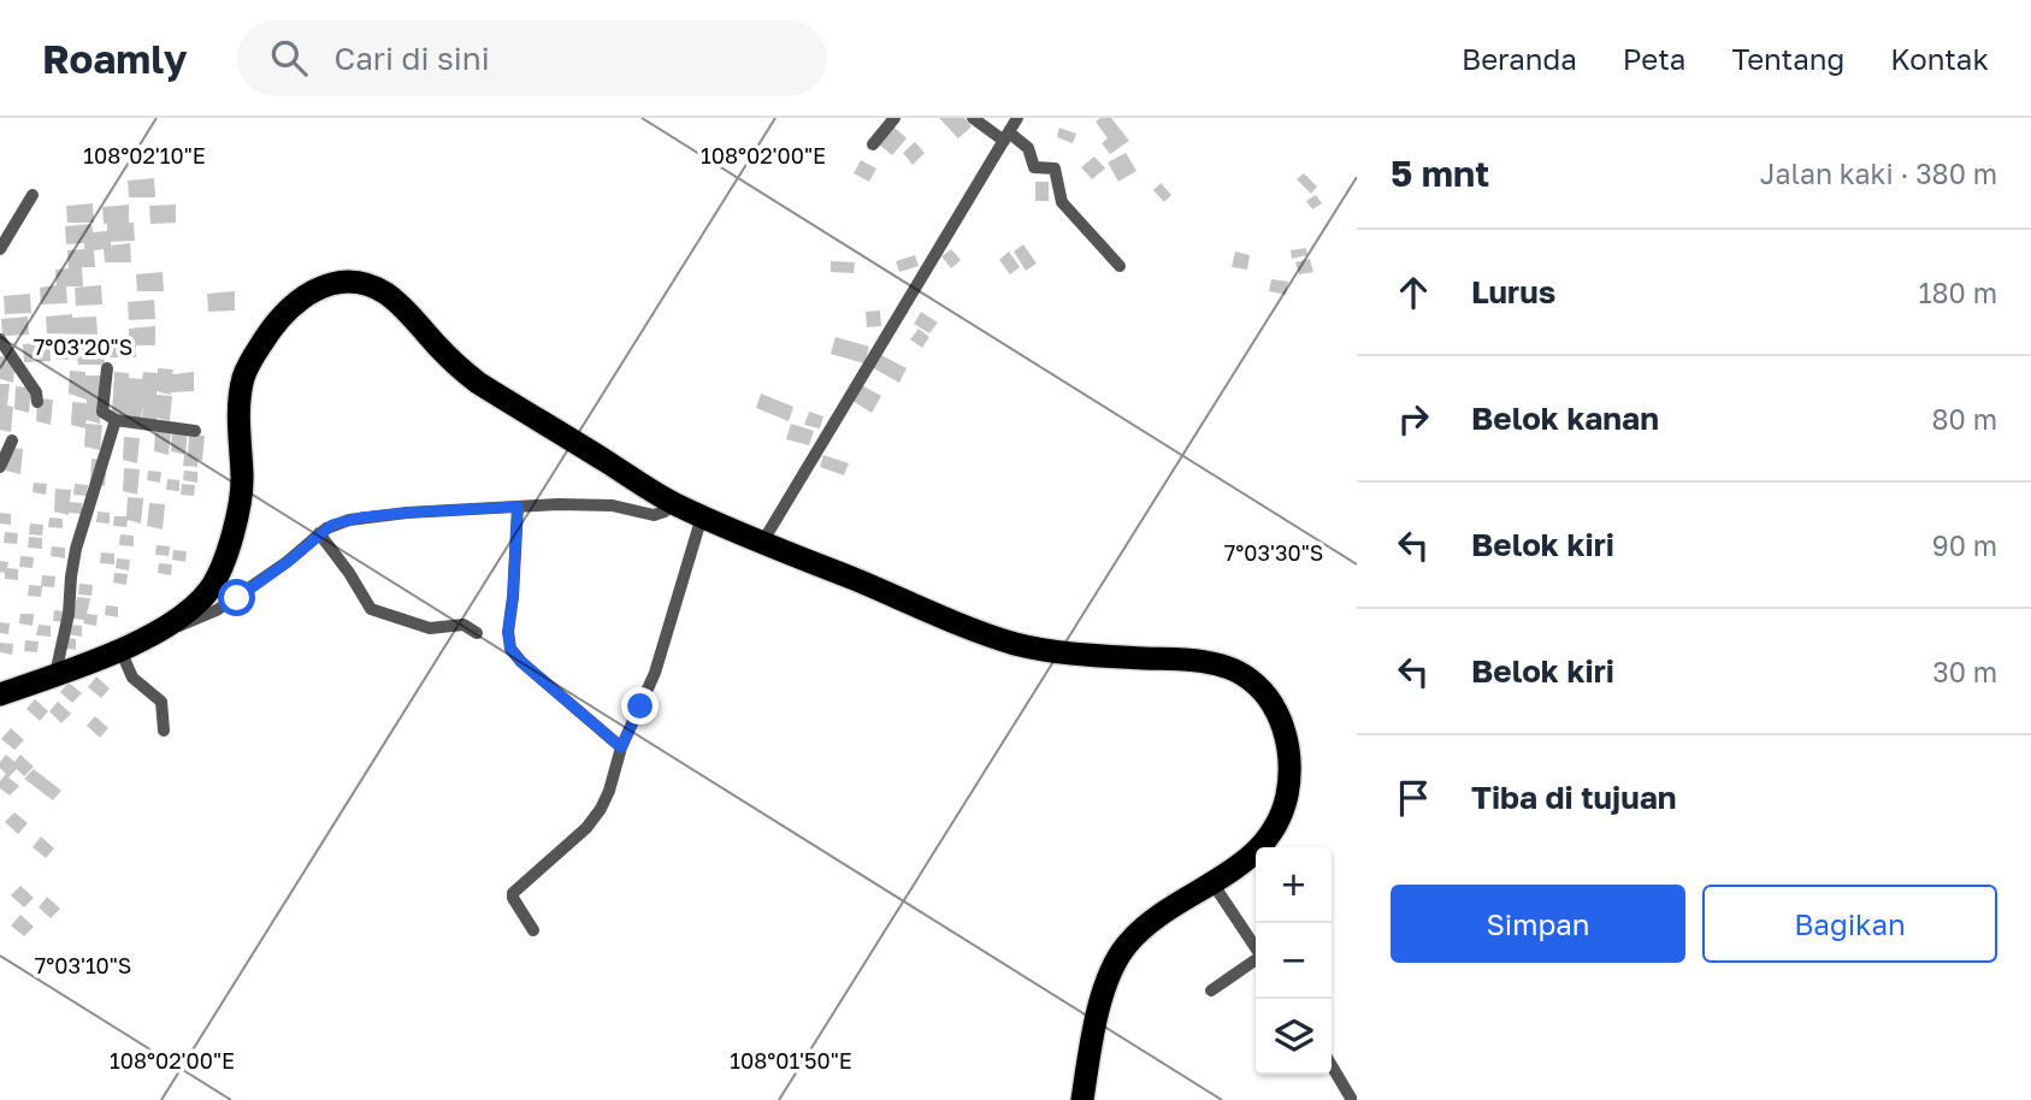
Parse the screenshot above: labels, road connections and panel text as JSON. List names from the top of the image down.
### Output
{
  "page": {
    "header": "Roamly",
    "search": "Cari di sini",
    "nav": [
      "Beranda",
      "Peta",
      "Tentang",
      "Kontak"
    ],
    "heading": ["5 mnt", "Jalan kaki · 380 m"],
    "list": [
      ["Lurus", "180 m"],
      ["Belok kanan", "80 m"],
      ["Belok kiri", "90 m"],
      ["Belok kiri", "30 m"],
      "Tiba di tujuan"
    ],
    "map_buttons": ["+", "−"],
    "buttons": ["Simpan", "Bagikan"]
  },
  "coordinates": [
    "108°02'10\"E",
    "108°02'00\"E",
    "7°03'20\"S",
    "7°03'30\"S",
    "7°03'10\"S",
    "108°01'50\"E"
  ]
}
